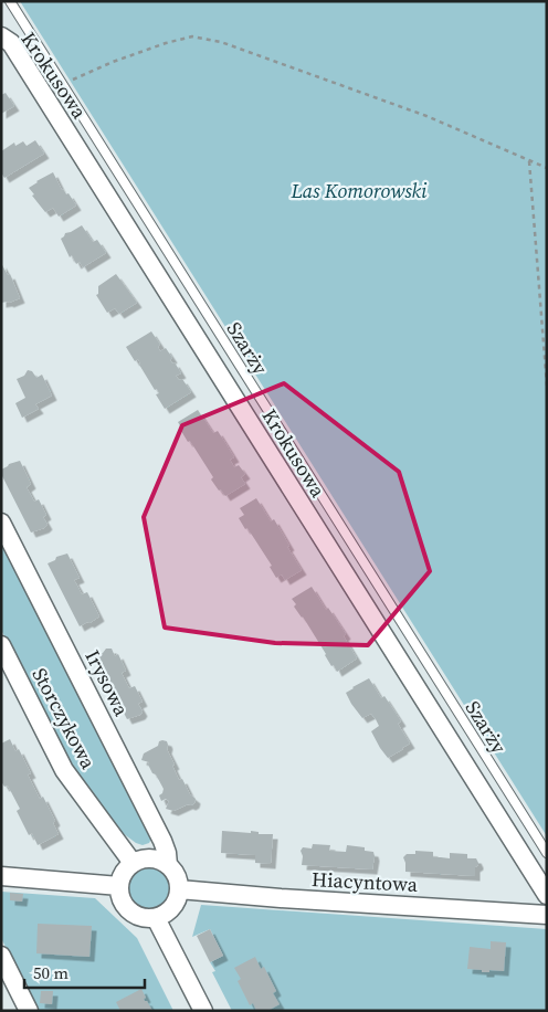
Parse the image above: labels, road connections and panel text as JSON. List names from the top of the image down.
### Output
{
  "streets": {
    "street": [
      "Krokusowa",
      "Irysowa",
      "Storczykowa",
      "Hiacyntowa"
    ],
    "lane": ["Szarży"]
  },
  "crossings": [
    ["Irysowa", "Storczykowa"],
    ["Irysowa", "Hiacyntowa"],
    ["Storczykowa", "Hiacyntowa"]
  ],
  "parks": ["Las Komorowski"],
  "scale_bar": "50 m"
}
